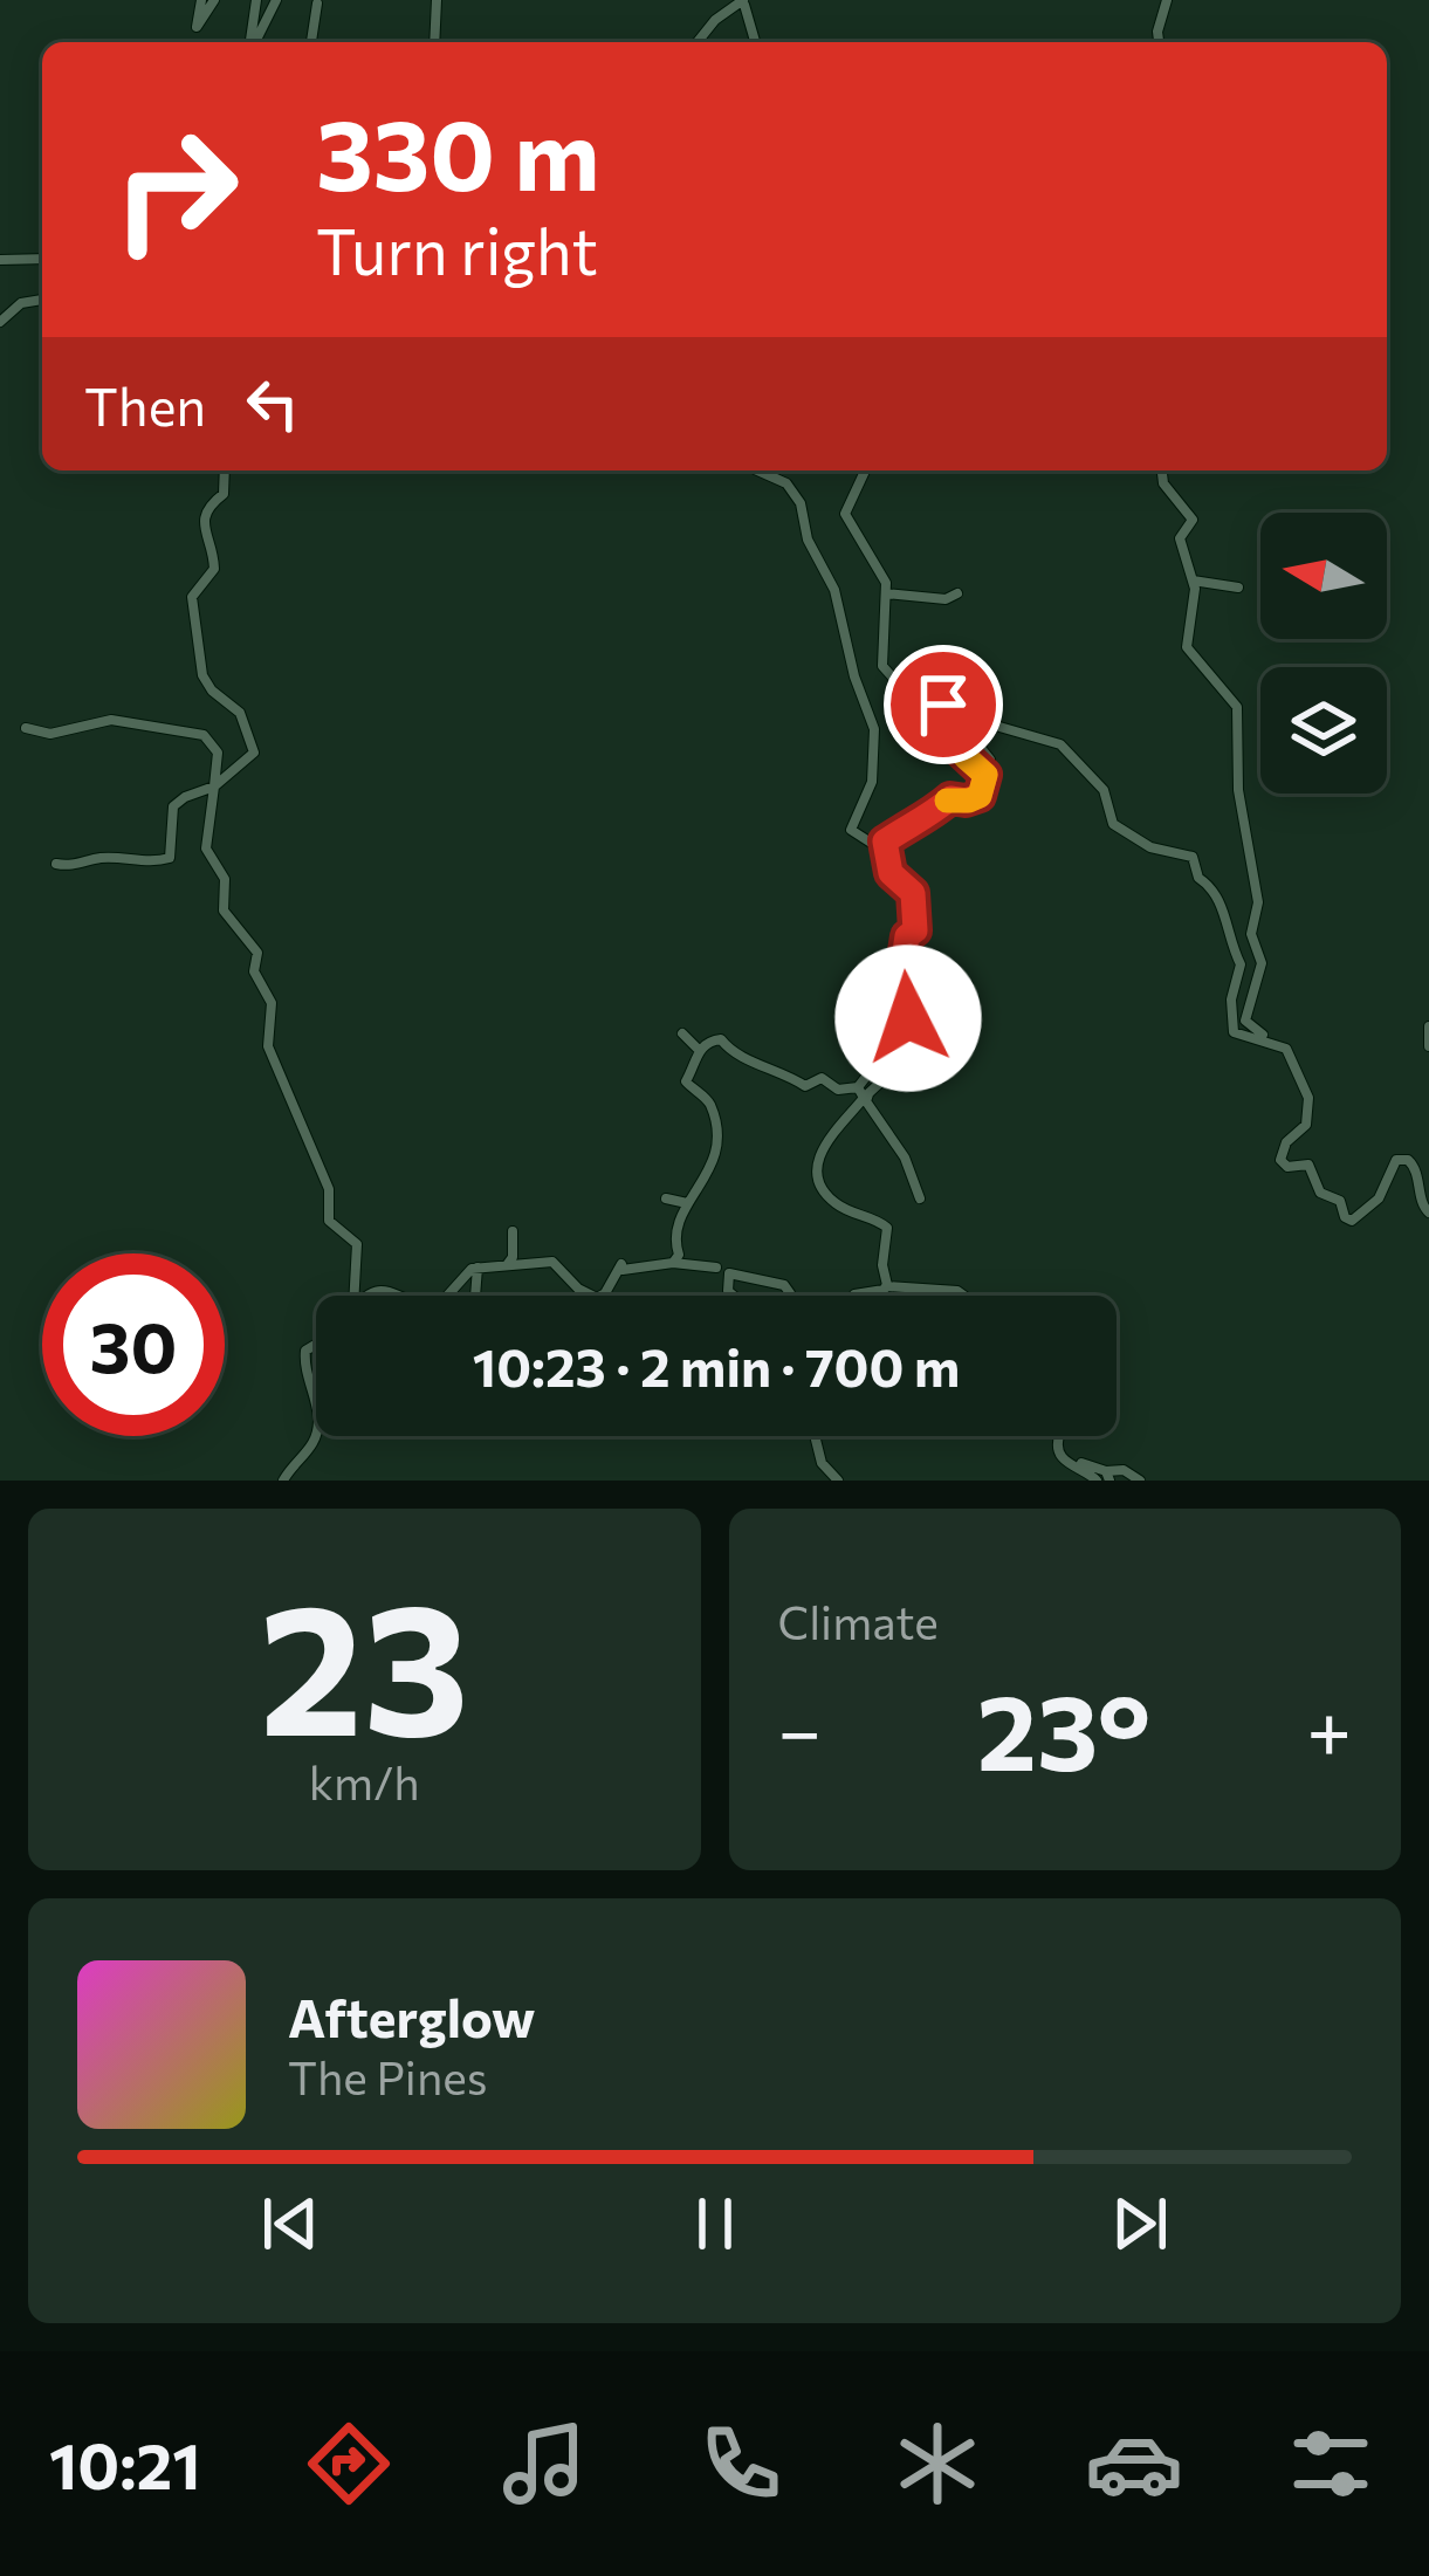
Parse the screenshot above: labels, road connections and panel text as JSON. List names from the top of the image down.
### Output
{
  "north": "left",
  "page": {
    "turn": ["330 m", "Turn right"],
    "then": "Then",
    "limit": "30",
    "trip": "10:23 · 2 min · 700 m",
    "tile": [
      ["23", "km/h"],
      "Climate"
    ],
    "heat": ["−", "23°", "+"],
    "song": ["Afterglow", "The Pines"],
    "tabs": "10:21"
  }
}
